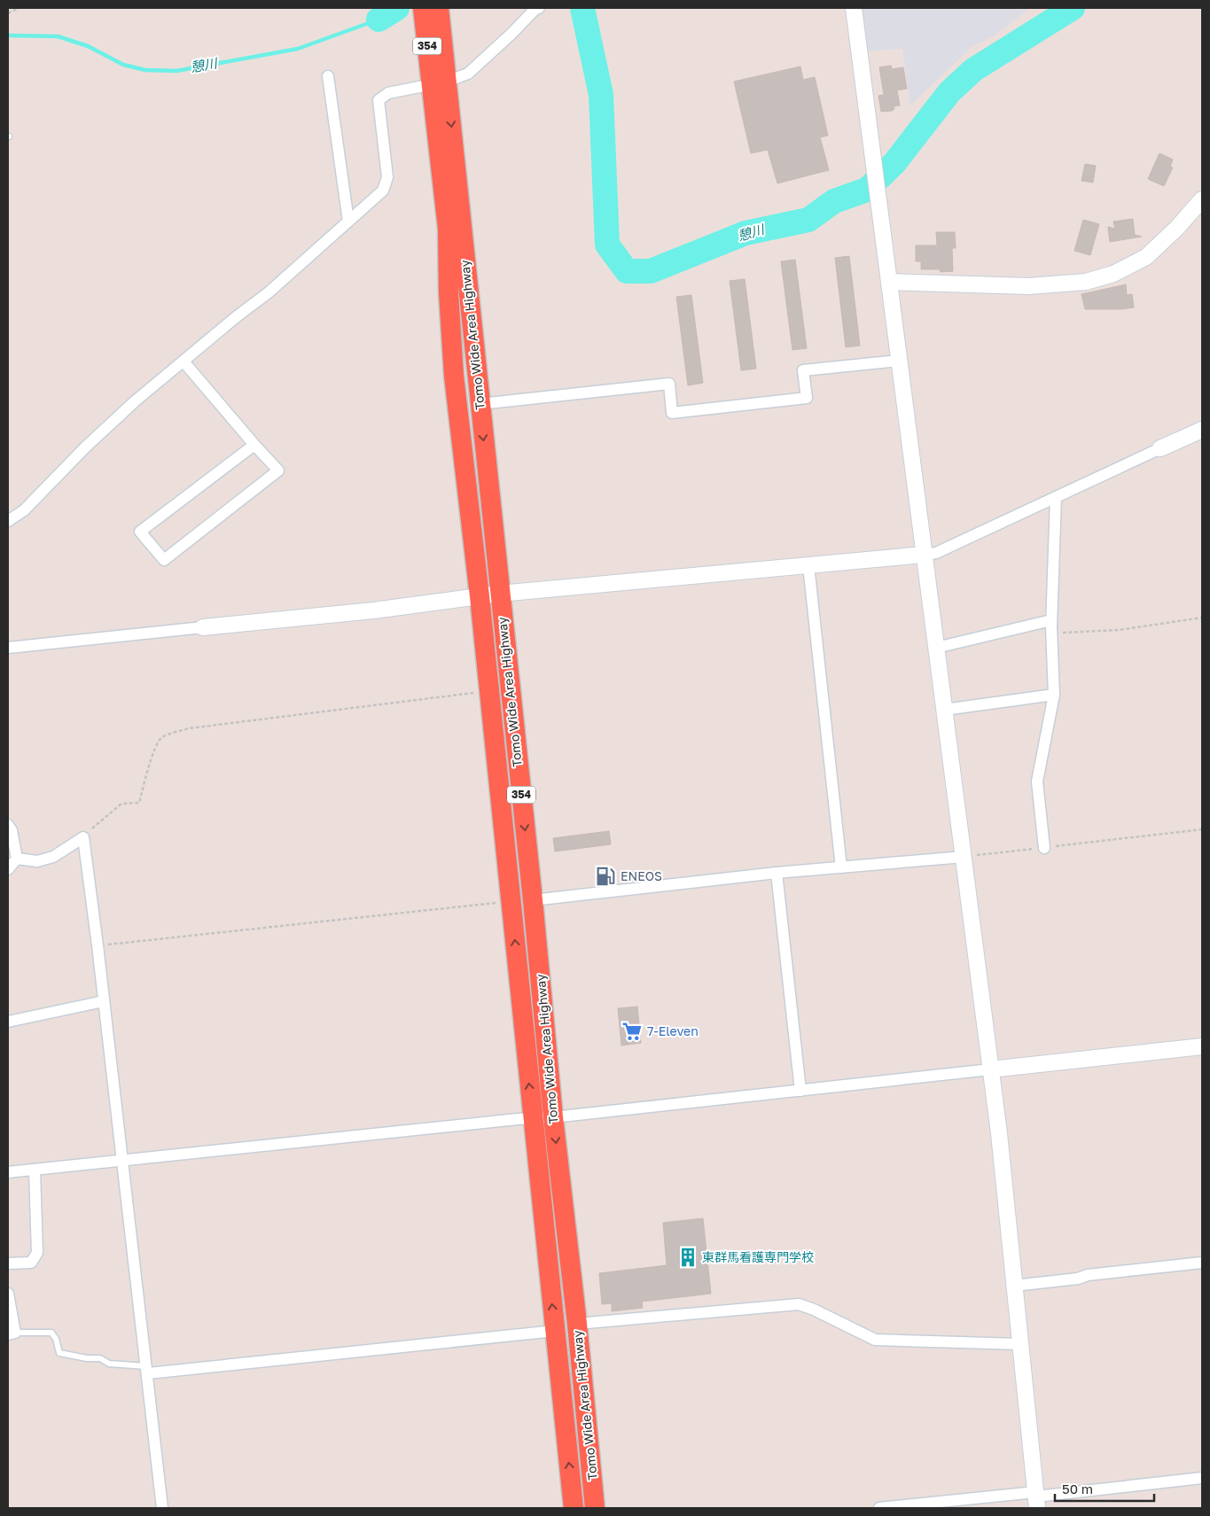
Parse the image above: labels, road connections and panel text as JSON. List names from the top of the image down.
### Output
{
  "streets": {
    "highway": ["354", "Tomo Wide Area Highway"]
  },
  "water": ["憩川"],
  "places": {
    "fuel station": ["ENEOS"],
    "supermarket": ["7-Eleven"],
    "building": ["東群馬看護専門学校"]
  },
  "scale_bar": "50 m"
}
